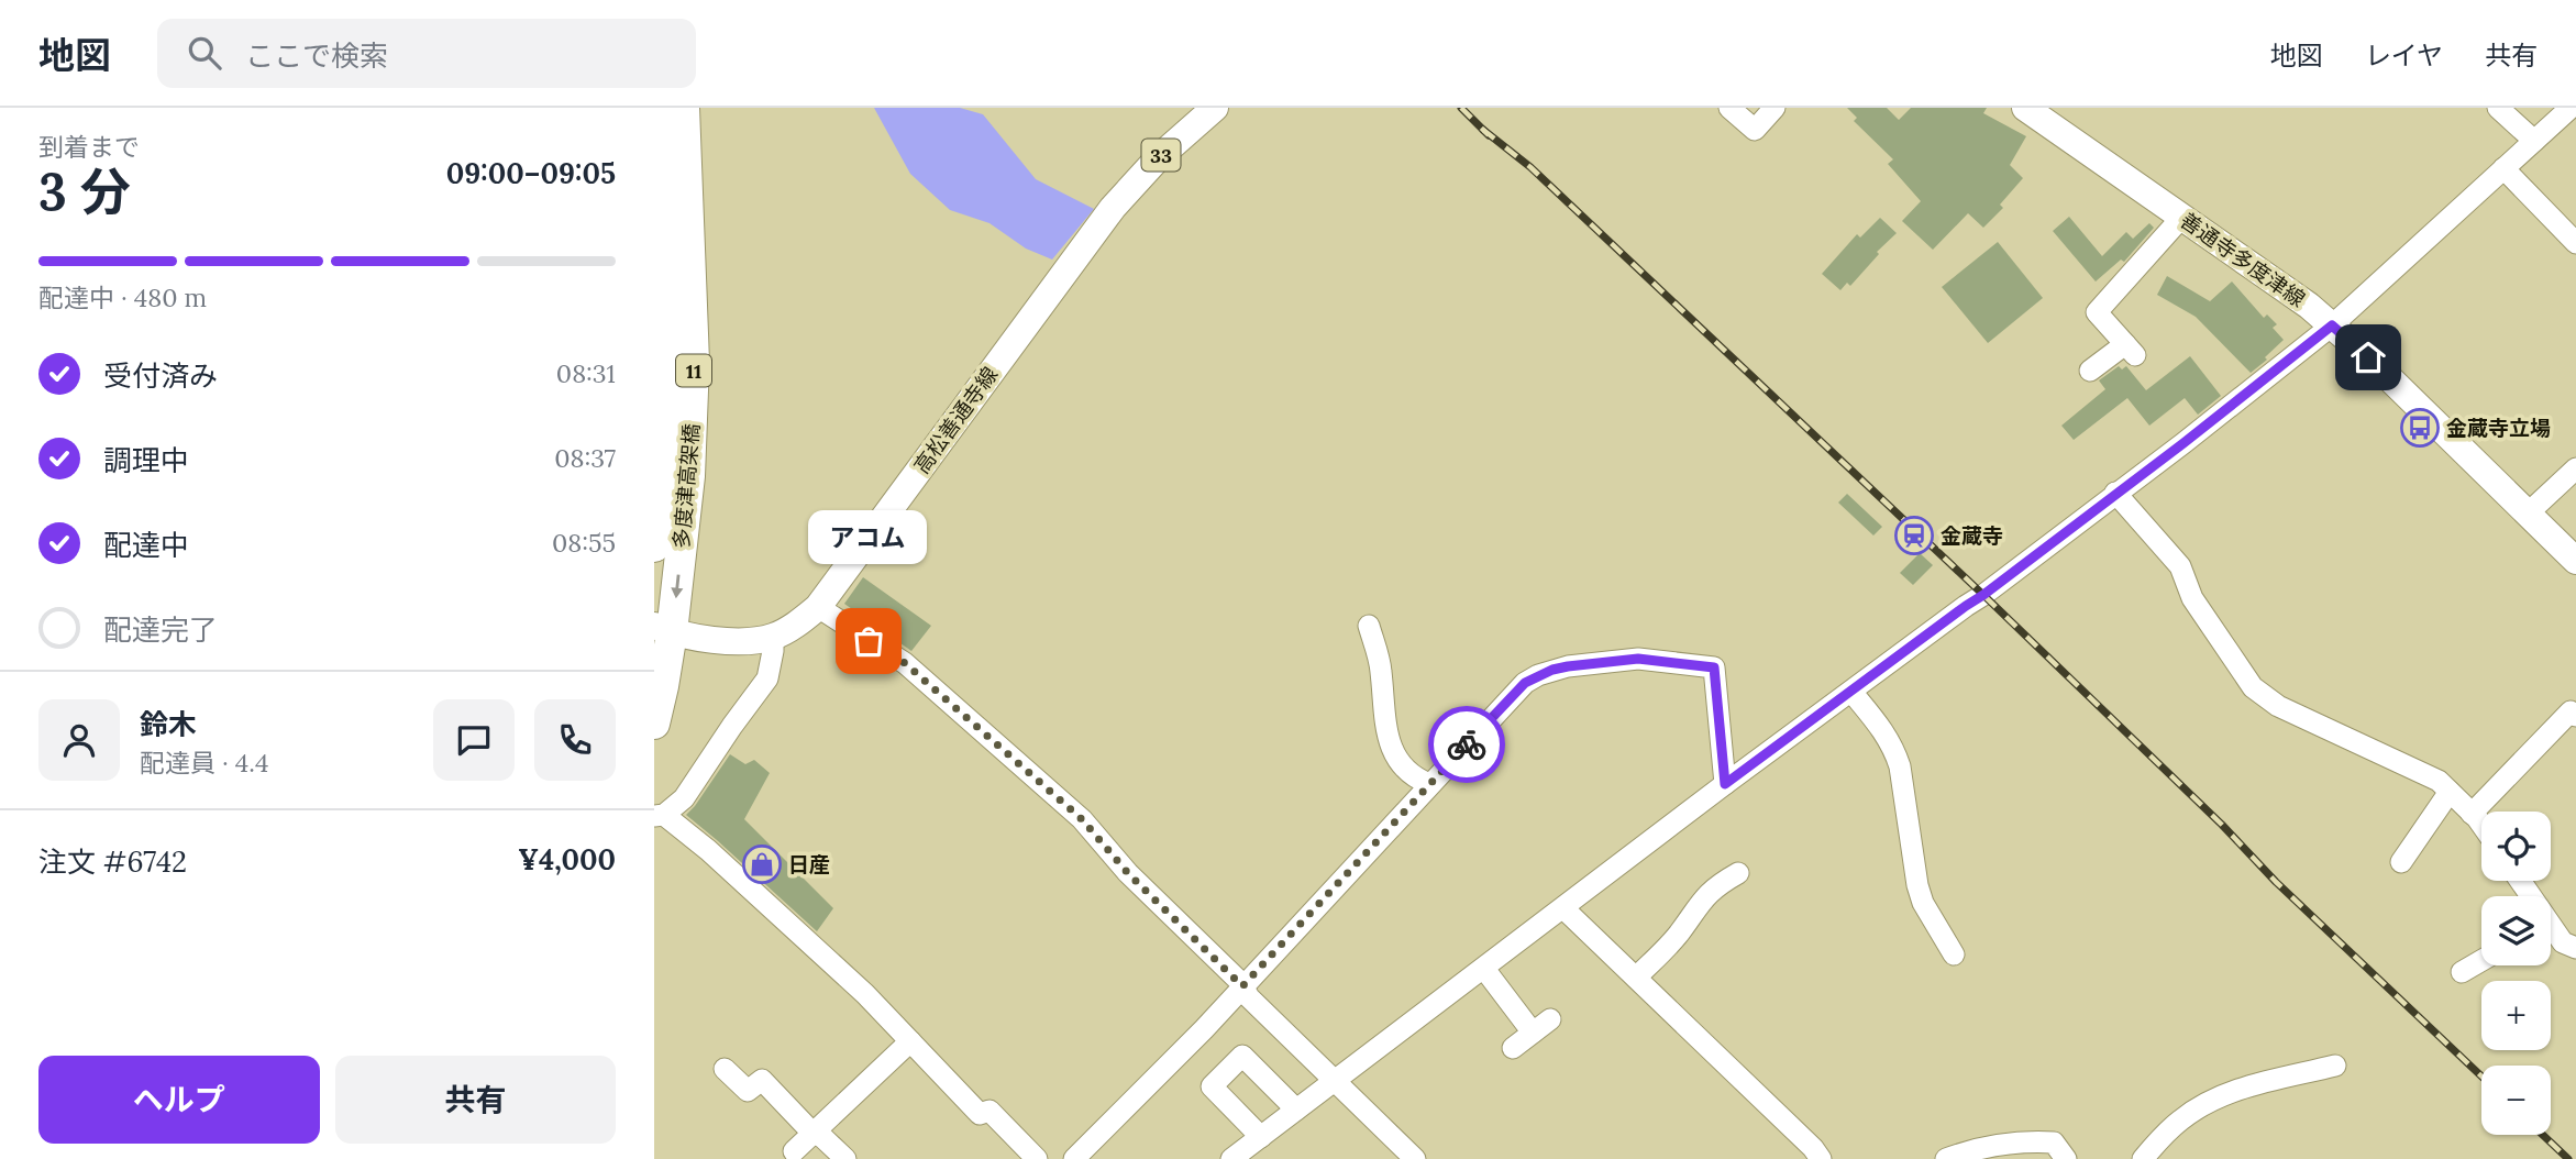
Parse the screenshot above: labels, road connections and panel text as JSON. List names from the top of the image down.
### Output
{
  "streets": {
    "highway": ["11", "多度津高架橋"],
    "main road": ["33", "善通寺多度津線", "高松善通寺線"]
  },
  "crossings": [
    ["11", "高松善通寺線"],
    ["11", "多度津高架橋"],
    ["高松善通寺線", "多度津高架橋"]
  ],
  "places": {
    "bus stop": ["金蔵寺立場"],
    "station": ["金蔵寺"],
    "other": ["アコム"],
    "shop": ["日産"]
  },
  "page": {
    "header": "地図",
    "search": "ここで検索",
    "nav": ["地図", "レイヤ", "共有"],
    "heading": ["3 分", "到着まで", "09:00–09:05"],
    "panel": [
      "鈴木",
      "配達員 · 4.4",
      "注文 #6742",
      "¥4,000"
    ],
    "bar": "配達中 · 480 m",
    "list": [
      ["受付済み", "08:31"],
      ["調理中", "08:37"],
      ["配達中", "08:55"],
      "配達完了"
    ],
    "bubble": "アコム",
    "map_buttons": ["+", "−"],
    "buttons": ["ヘルプ", "共有"]
  }
}
